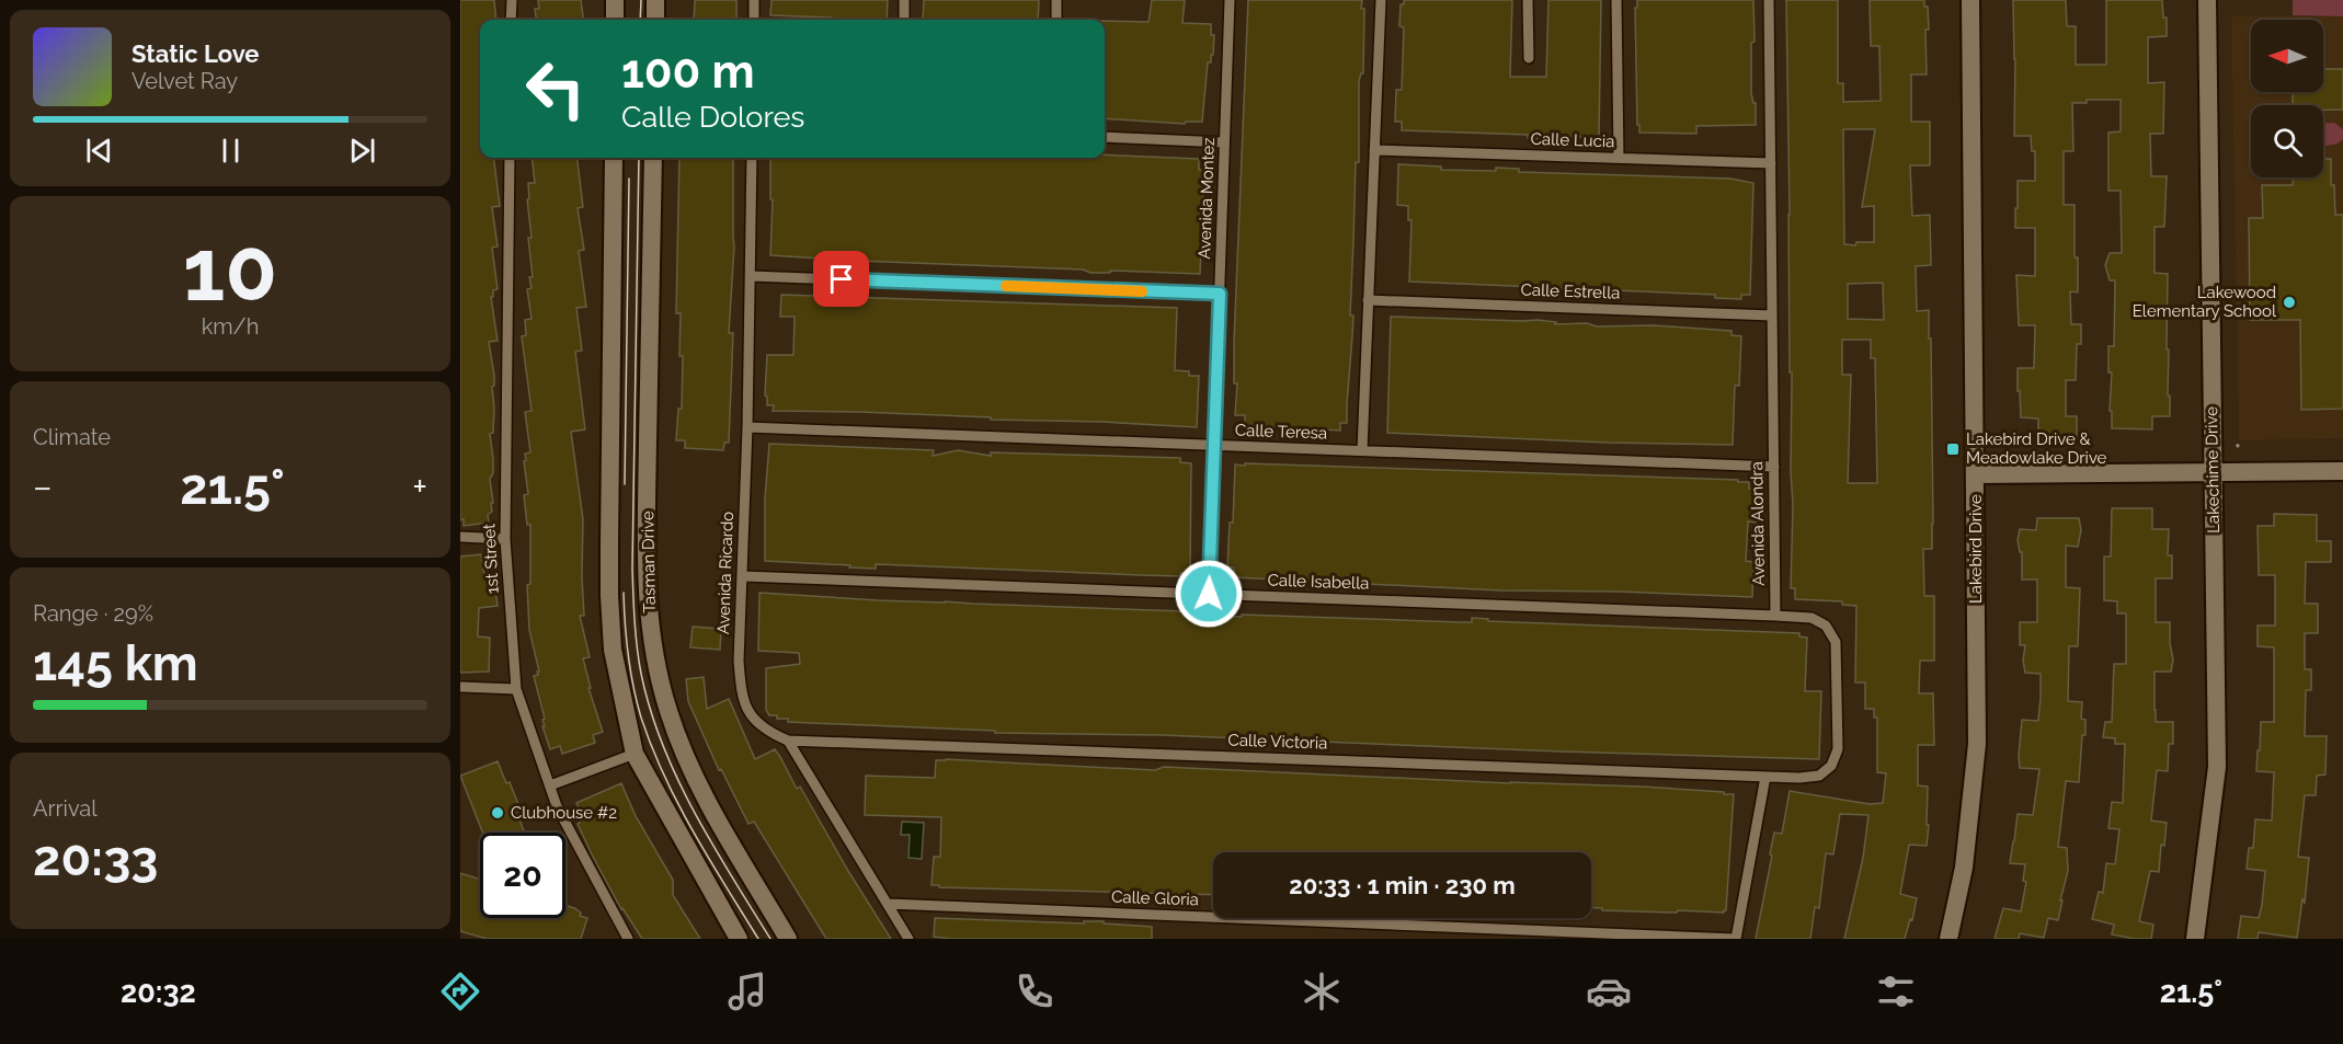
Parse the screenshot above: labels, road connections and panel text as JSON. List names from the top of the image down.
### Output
{
  "streets": {
    "street": ["Lakechime Drive", "Lakebird Drive", "Tasman Drive"],
    "lane": [
      "Calle Lucia",
      "Avenida Montez",
      "Calle Estrella",
      "Calle Teresa",
      "Avenida Alondra",
      "1st Street",
      "Avenida Ricardo",
      "Calle Isabella",
      "Calle Victoria",
      "Calle Gloria"
    ]
  },
  "crossings": [
    ["Calle Lucia", "Avenida Alondra"],
    ["Avenida Montez", "Calle Teresa"],
    ["Avenida Montez", "Calle Isabella"],
    ["Calle Estrella", "Avenida Alondra"],
    ["Calle Teresa", "Avenida Alondra"],
    ["Calle Teresa", "Avenida Ricardo"],
    ["Avenida Alondra", "Calle Isabella"],
    ["Avenida Ricardo", "Calle Isabella"],
    ["Avenida Ricardo", "Calle Victoria"]
  ],
  "places": {
    "other": ["Lakewood Elementary School", "Clubhouse #2"],
    "transit": ["Lakebird Drive & Meadowlake Drive"]
  },
  "north": "left",
  "page": {
    "turn": ["100 m", "Calle Dolores"],
    "song": ["Static Love", "Velvet Ray"],
    "tile": [
      ["10", "km/h"],
      "Climate",
      ["Range · 29%", "145 km"],
      ["Arrival", "20:33"]
    ],
    "heat": ["−", "21.5°", "+"],
    "limit": "20",
    "trip": "20:33 · 1 min · 230 m",
    "tabs": ["20:32", "21.5°"]
  }
}
